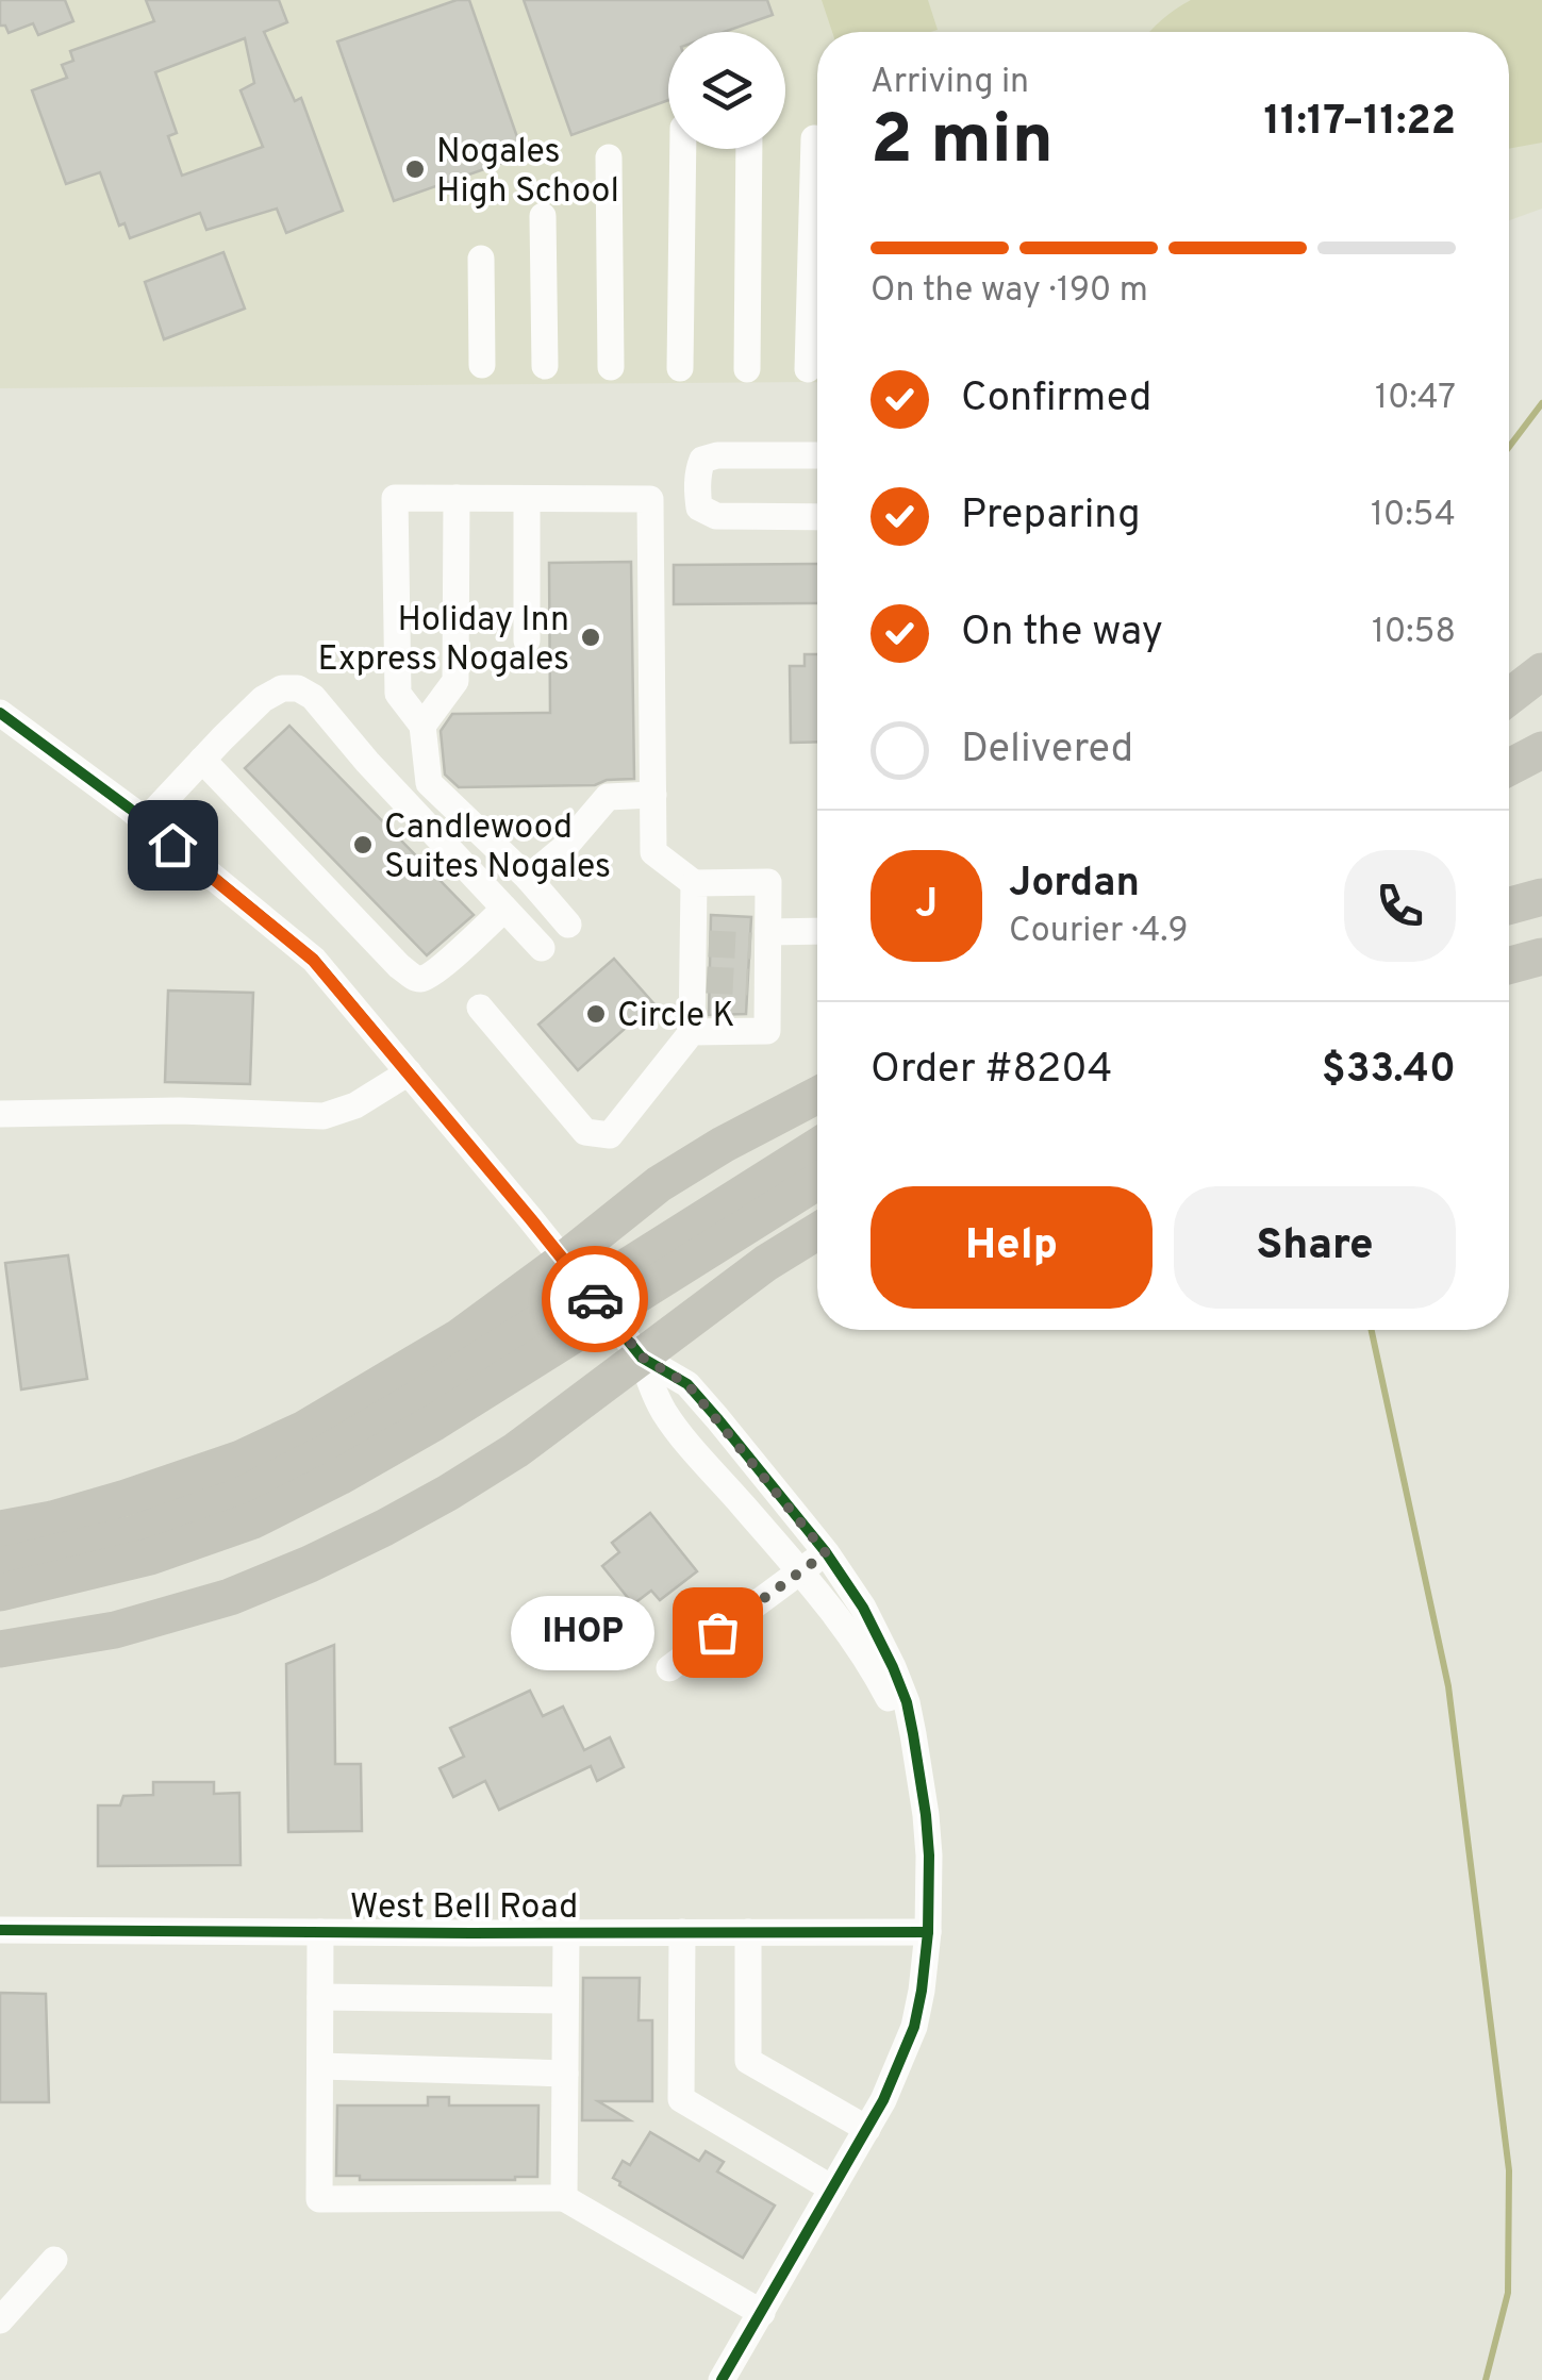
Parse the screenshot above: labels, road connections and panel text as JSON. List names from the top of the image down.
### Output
{
  "streets": {
    "street": ["West Bell Road"]
  },
  "places": [
    "Nogales High School",
    "Holiday Inn Express Nogales",
    "Candlewood Suites Nogales",
    "Circle K",
    "IHOP"
  ],
  "page": {
    "heading": ["2 min", "Arriving in", "11:17–11:22"],
    "panel": [
      "Jordan",
      "Courier · 4.9",
      "Order #8204",
      "$33.40"
    ],
    "bar": "On the way · 190 m",
    "list": [
      ["Confirmed", "10:47"],
      ["Preparing", "10:54"],
      ["On the way", "10:58"],
      "Delivered"
    ],
    "round": "J",
    "buttons": ["Help", "Share"],
    "bubble": "IHOP"
  }
}
